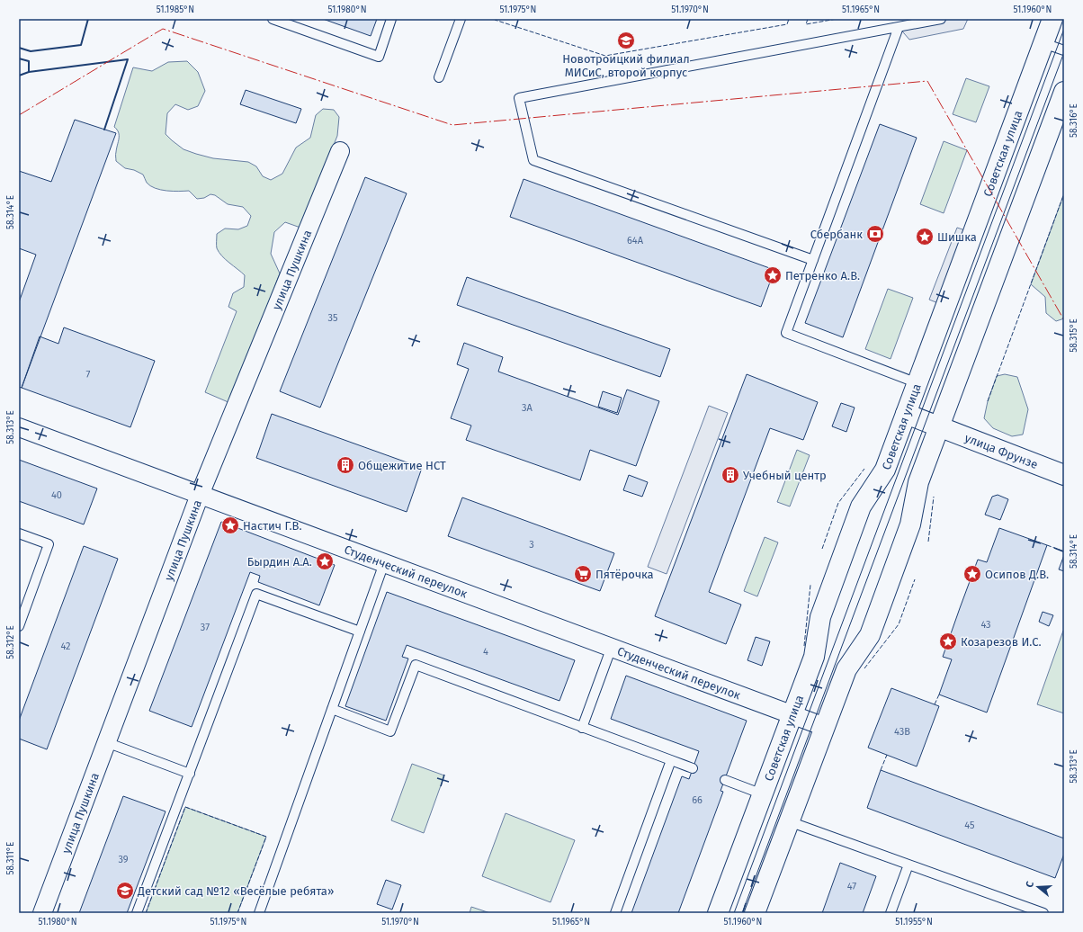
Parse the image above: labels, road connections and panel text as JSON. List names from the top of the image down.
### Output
{
  "streets": {
    "main road": ["Советская улица", "улица Фрунзе"],
    "street": ["улица Пушкина", "Студенческий переулок"]
  },
  "crossings": [
    ["Советская улица", "улица Фрунзе"],
    ["Советская улица", "Студенческий переулок"],
    ["улица Пушкина", "Студенческий переулок"]
  ],
  "places": {
    "school or university": ["Новотроицкий филиал МИСиС, второй корпус", "Детский сад №12 «Весёлые ребята»"],
    "bank": ["Сбербанк"],
    "place": [
      "Шишка",
      "Петренко А.В.",
      "Настич Г.В.",
      "Бырдин А.А.",
      "Осипов Д.В.",
      "Козарезов И.С."
    ],
    "building": ["Общежитие НСТ", "Учебный центр"],
    "supermarket": ["Пятёрочка"]
  },
  "house_numbers": [
    "64А",
    "35",
    "7",
    "3А",
    "40",
    "3",
    "43",
    "37",
    "42",
    "4",
    "43В",
    "66",
    "45",
    "39",
    "47"
  ],
  "north": "left",
  "coordinates": [
    "51.1985°N",
    "51.1980°N",
    "51.1975°N",
    "51.1970°N",
    "51.1965°N",
    "51.1960°N",
    "58.316°E",
    "58.314°E",
    "58.315°E",
    "58.313°E",
    "58.312°E",
    "58.311°E",
    "51.1955°N"
  ]
}
